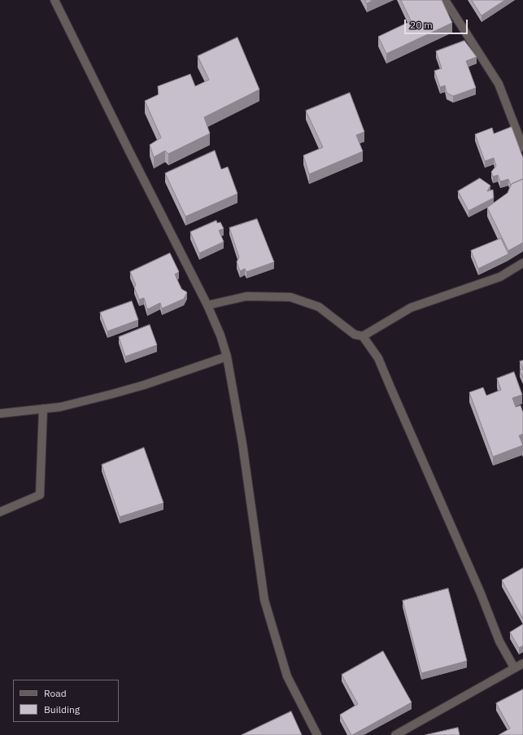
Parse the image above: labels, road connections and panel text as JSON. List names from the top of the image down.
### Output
{
  "legend": ["Road", "Building"],
  "scale_bar": "20 m"
}
